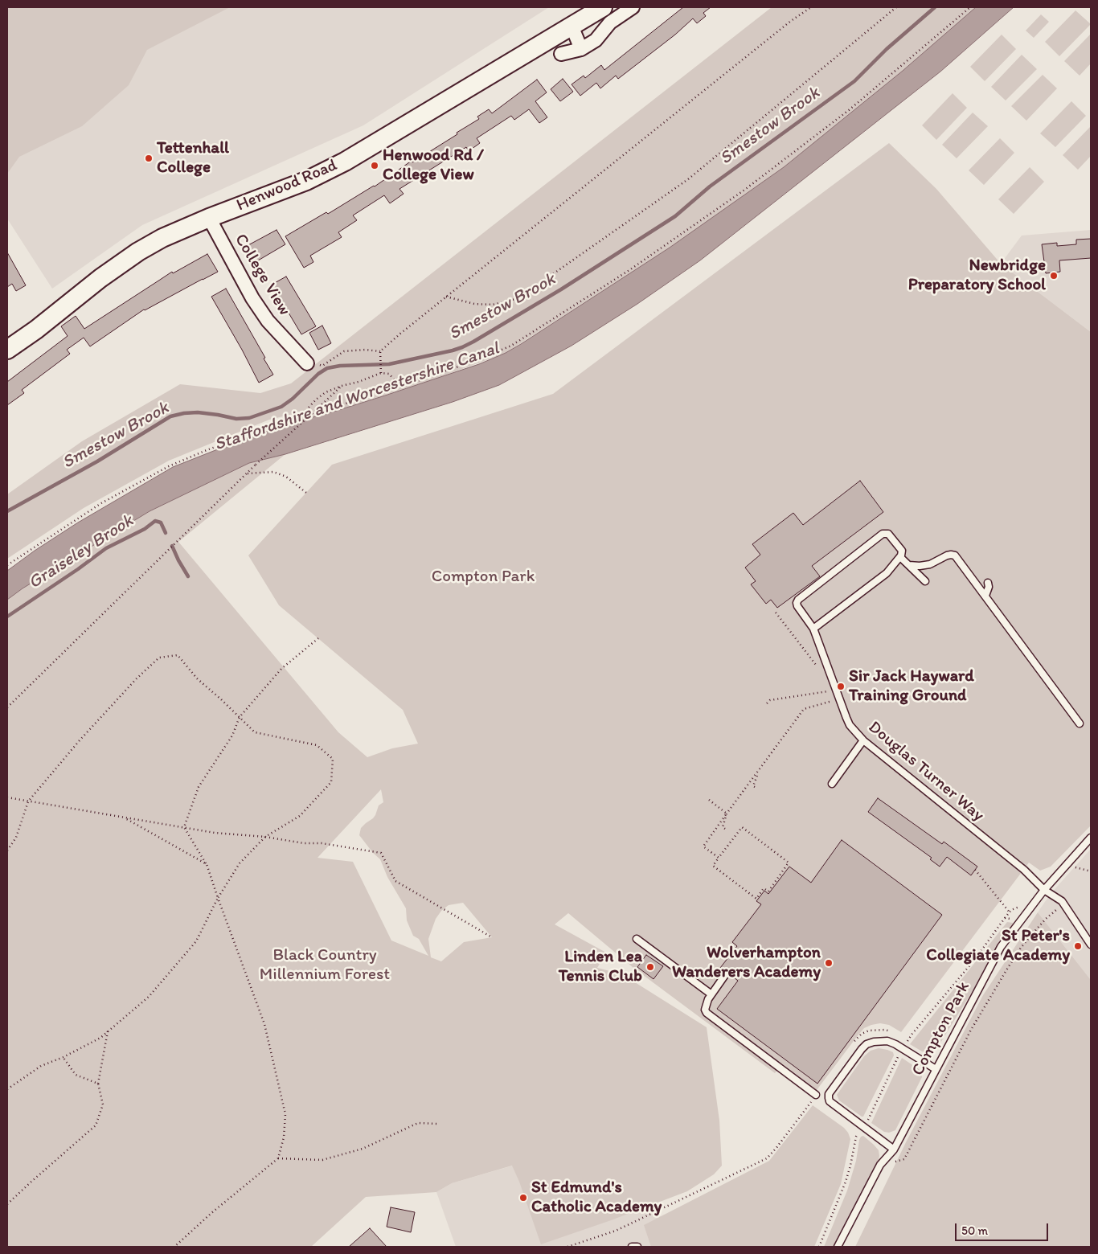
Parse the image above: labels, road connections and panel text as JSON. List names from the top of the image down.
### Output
{
  "streets": {
    "main road": ["Henwood Road"],
    "street": ["College View"],
    "lane": ["Douglas Turner Way", "Compton Park"]
  },
  "crossings": [
    ["Henwood Road", "College View"],
    ["Douglas Turner Way", "Compton Park"]
  ],
  "water": ["Smestow Brook", "Staffordshire and Worcestershire Canal", "Graiseley Brook"],
  "parks": ["Compton Park", "Black Country Millennium Forest"],
  "places": [
    "Tettenhall College",
    "Henwood Rd / College View",
    "Newbridge Preparatory School",
    "Sir Jack Hayward Training Ground",
    "St Peter's Collegiate Academy",
    "Wolverhampton Wanderers Academy",
    "Linden Lea Tennis Club",
    "St Edmund's Catholic Academy"
  ],
  "scale_bar": "50 m"
}
